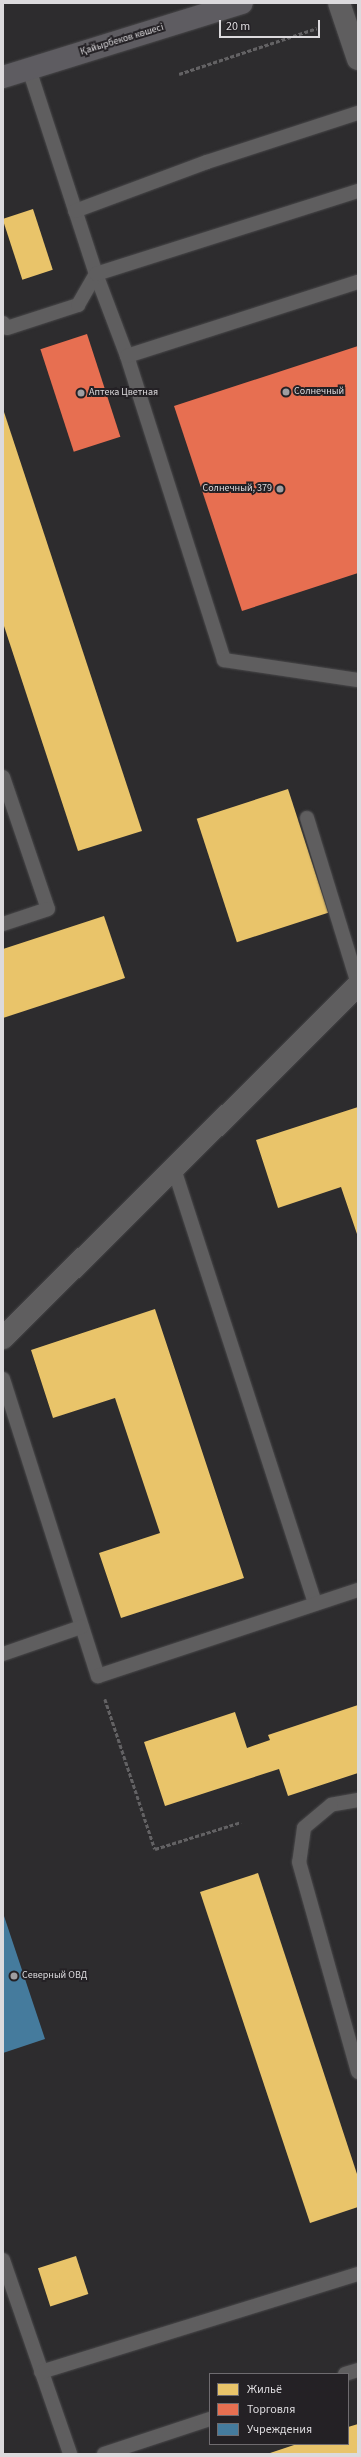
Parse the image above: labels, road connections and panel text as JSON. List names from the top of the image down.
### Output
{
  "streets": {
    "main road": ["Қайырбеков көшесі"]
  },
  "places": [
    "Солнечный",
    "Аптека Цветная",
    "Солнечный, 379",
    "Северный ОВД"
  ],
  "legend": ["Жильё", "Торговля", "Учреждения"],
  "scale_bar": "20 m"
}
